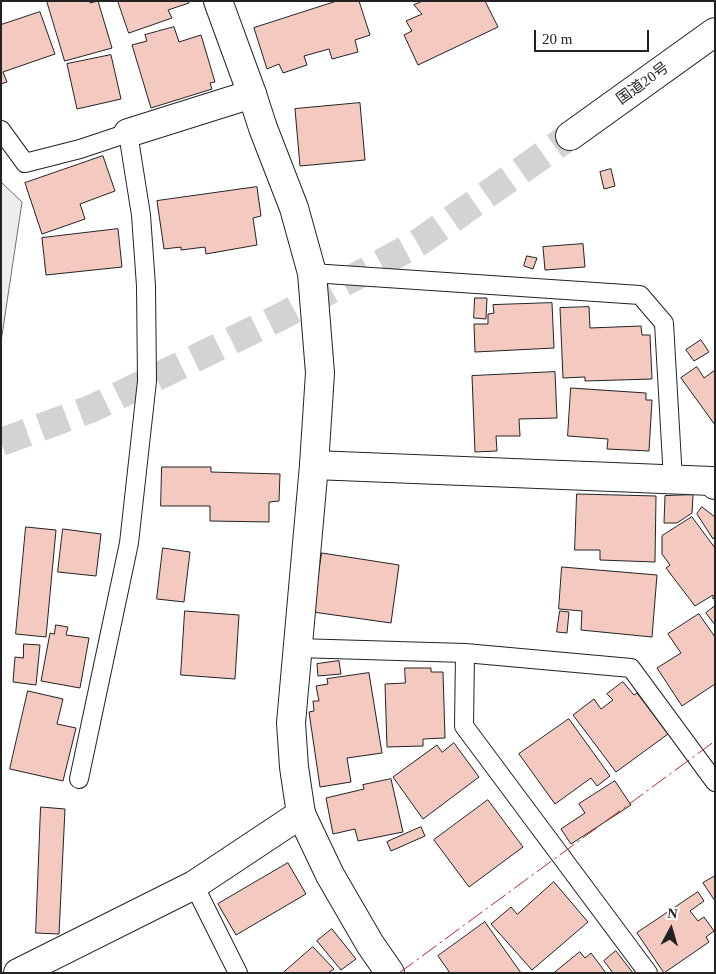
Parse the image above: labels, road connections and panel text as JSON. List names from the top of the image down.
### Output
{
  "streets": {
    "main road": ["国道20号"]
  },
  "scale_bar": "20 m",
  "north": "top"
}
